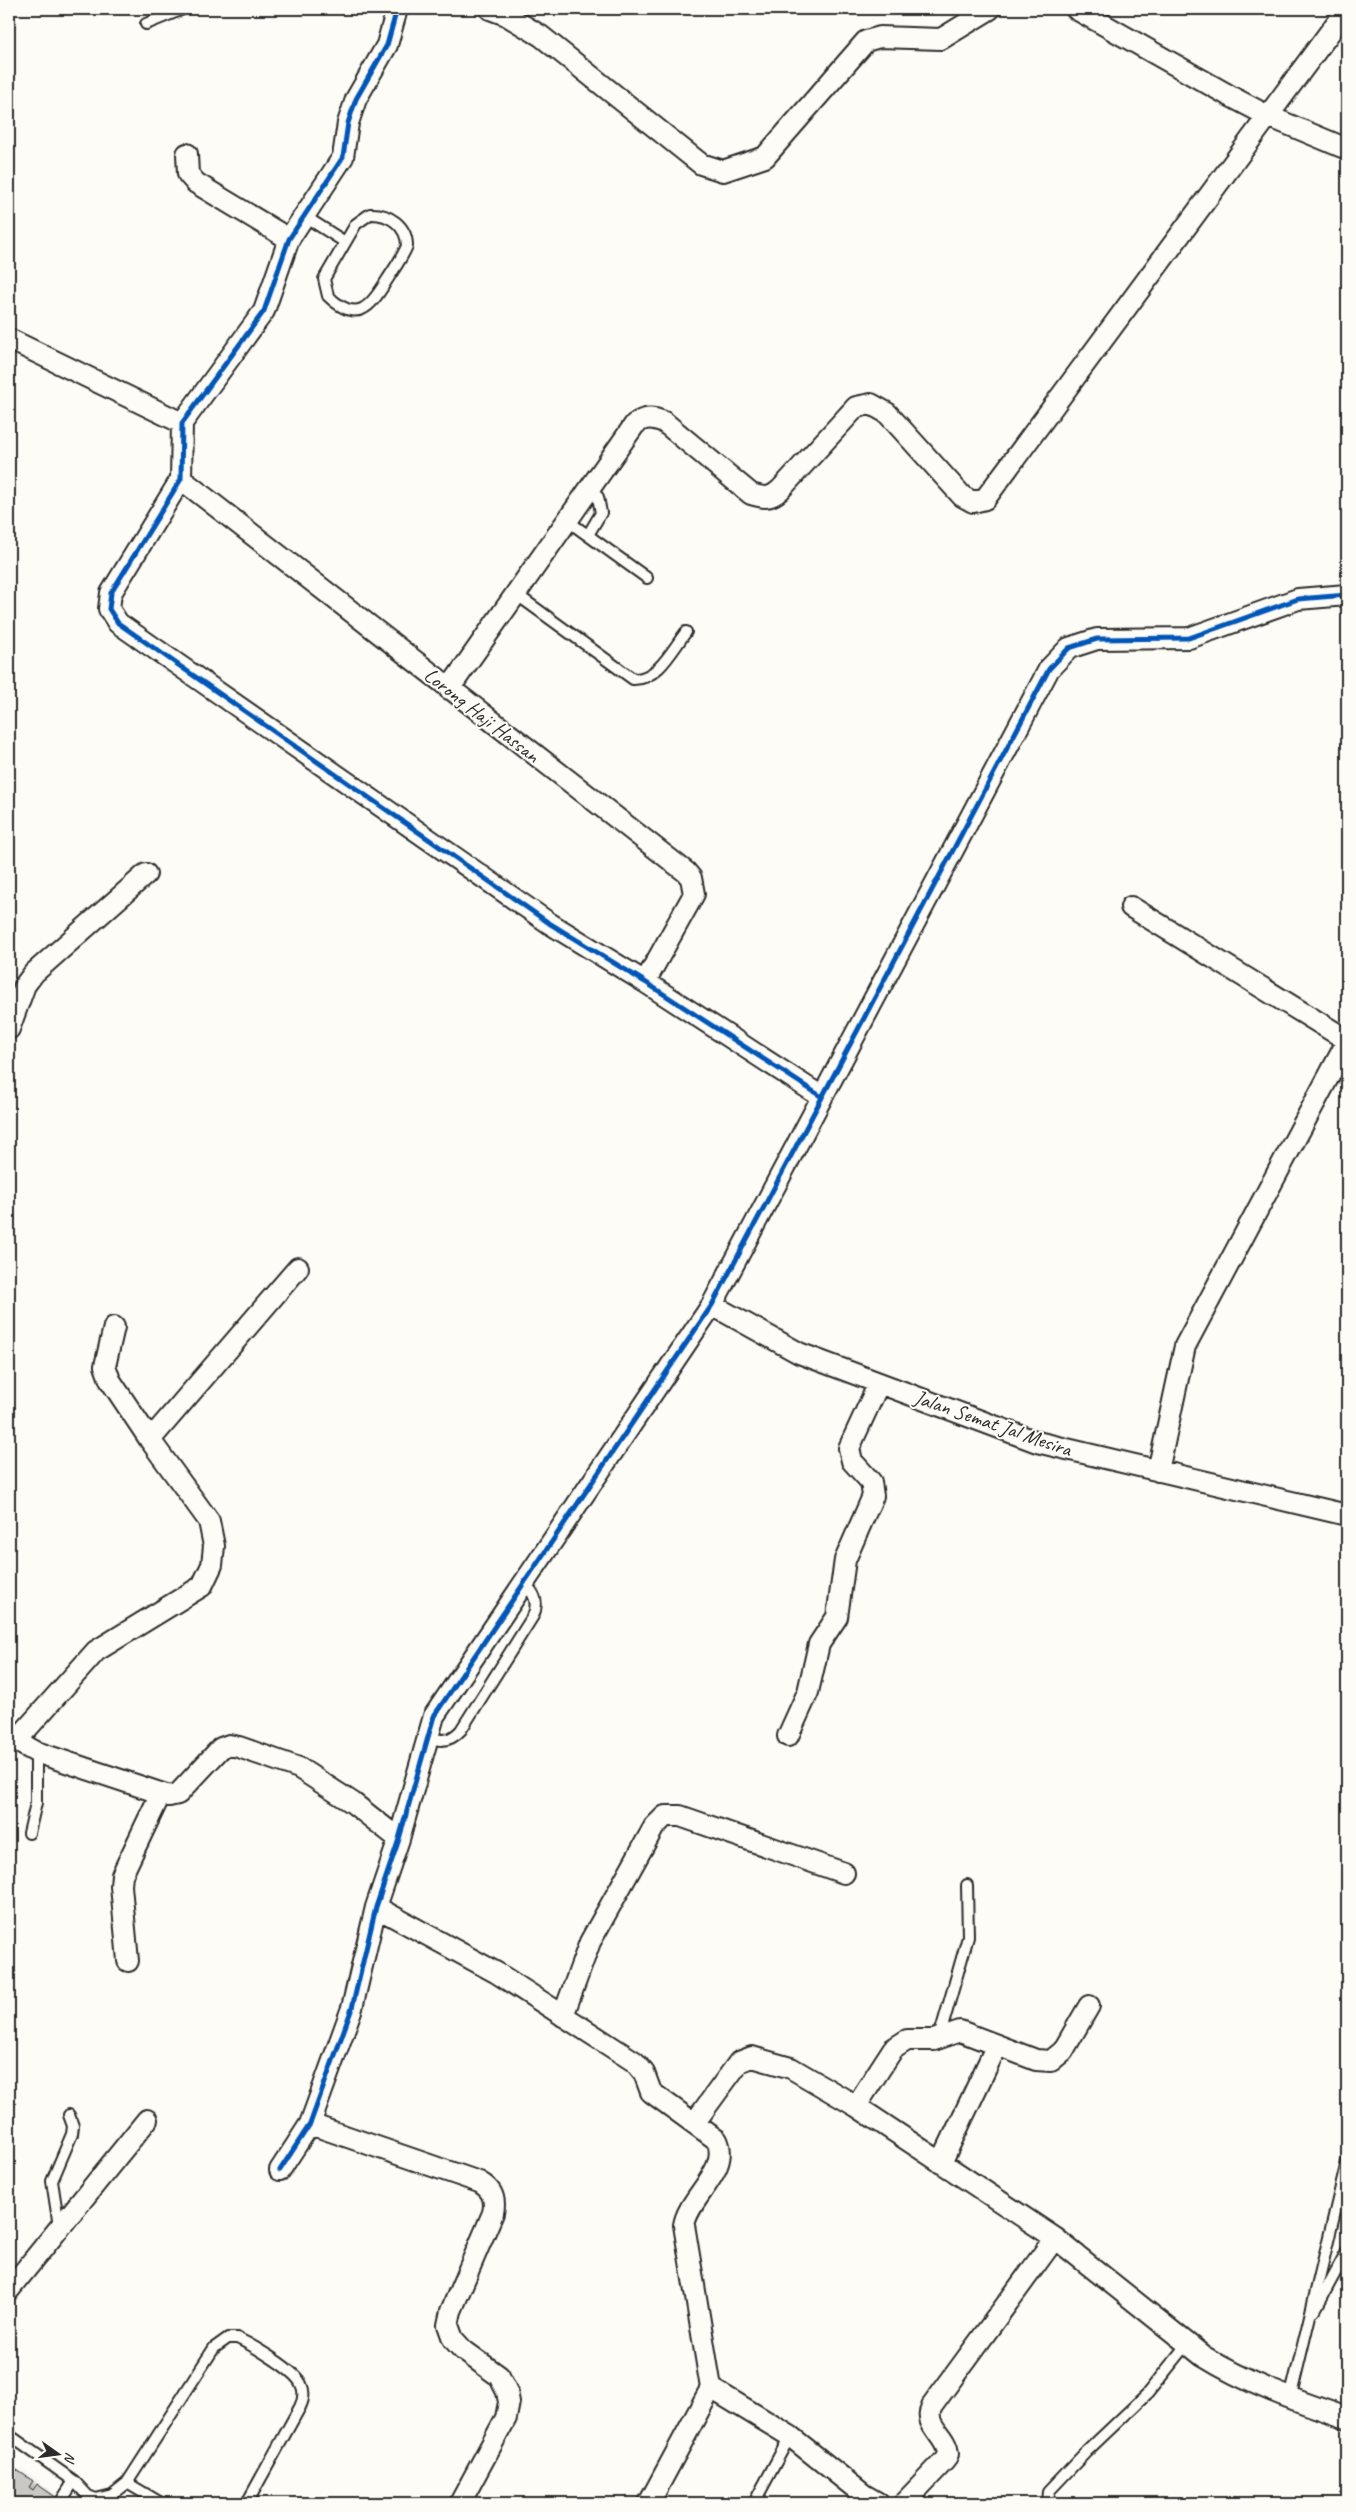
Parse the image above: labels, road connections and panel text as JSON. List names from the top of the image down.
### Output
{
  "streets": {
    "street": ["Lorong Haji Hassan", "Jalan Semat Jal Mesira"]
  },
  "north": "right"
}
